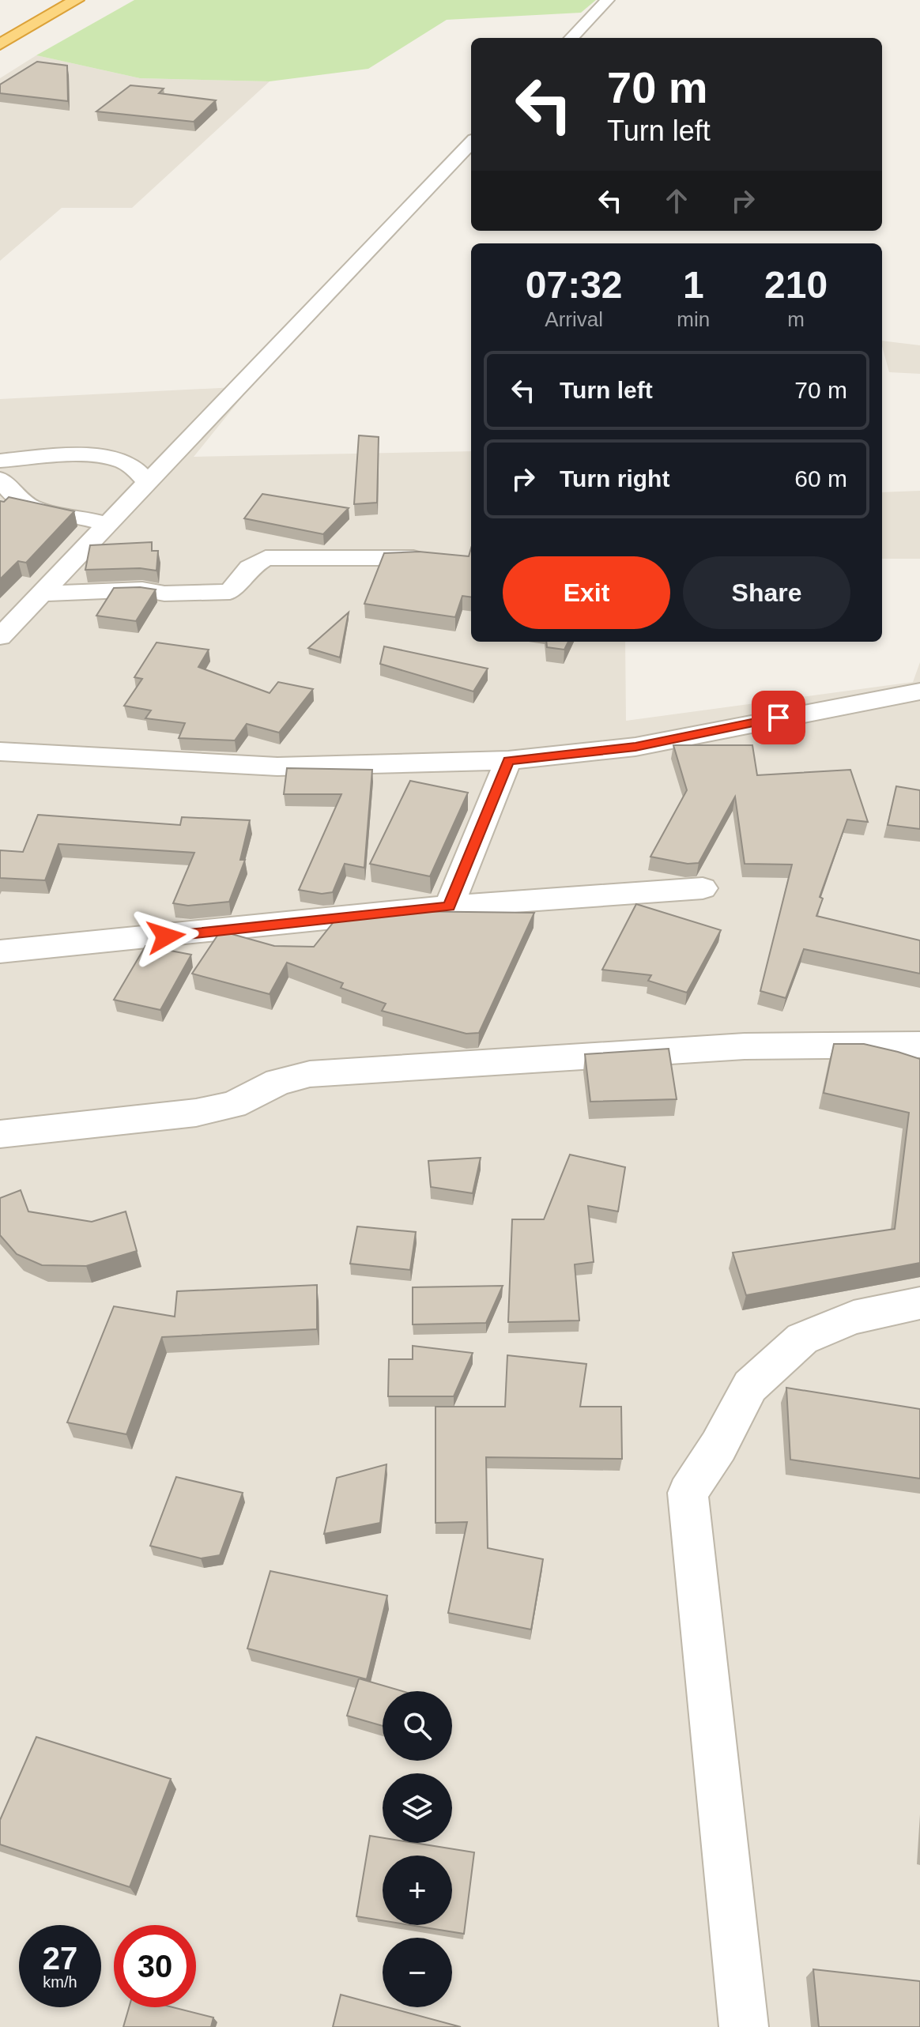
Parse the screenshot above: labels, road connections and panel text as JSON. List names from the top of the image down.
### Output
{
  "page": {
    "turn": ["70 m", "Turn left"],
    "eta": [
      "07:32",
      "Arrival",
      "1",
      "min",
      "210",
      "m"
    ],
    "list": [
      {
        "name": "Turn left",
        "value": "70 m"
      },
      {
        "name": "Turn right",
        "value": "60 m"
      }
    ],
    "buttons": ["Exit", "Share"],
    "map_buttons": ["+", "−"],
    "speed": "27 km/h",
    "limit": "30"
  }
}
